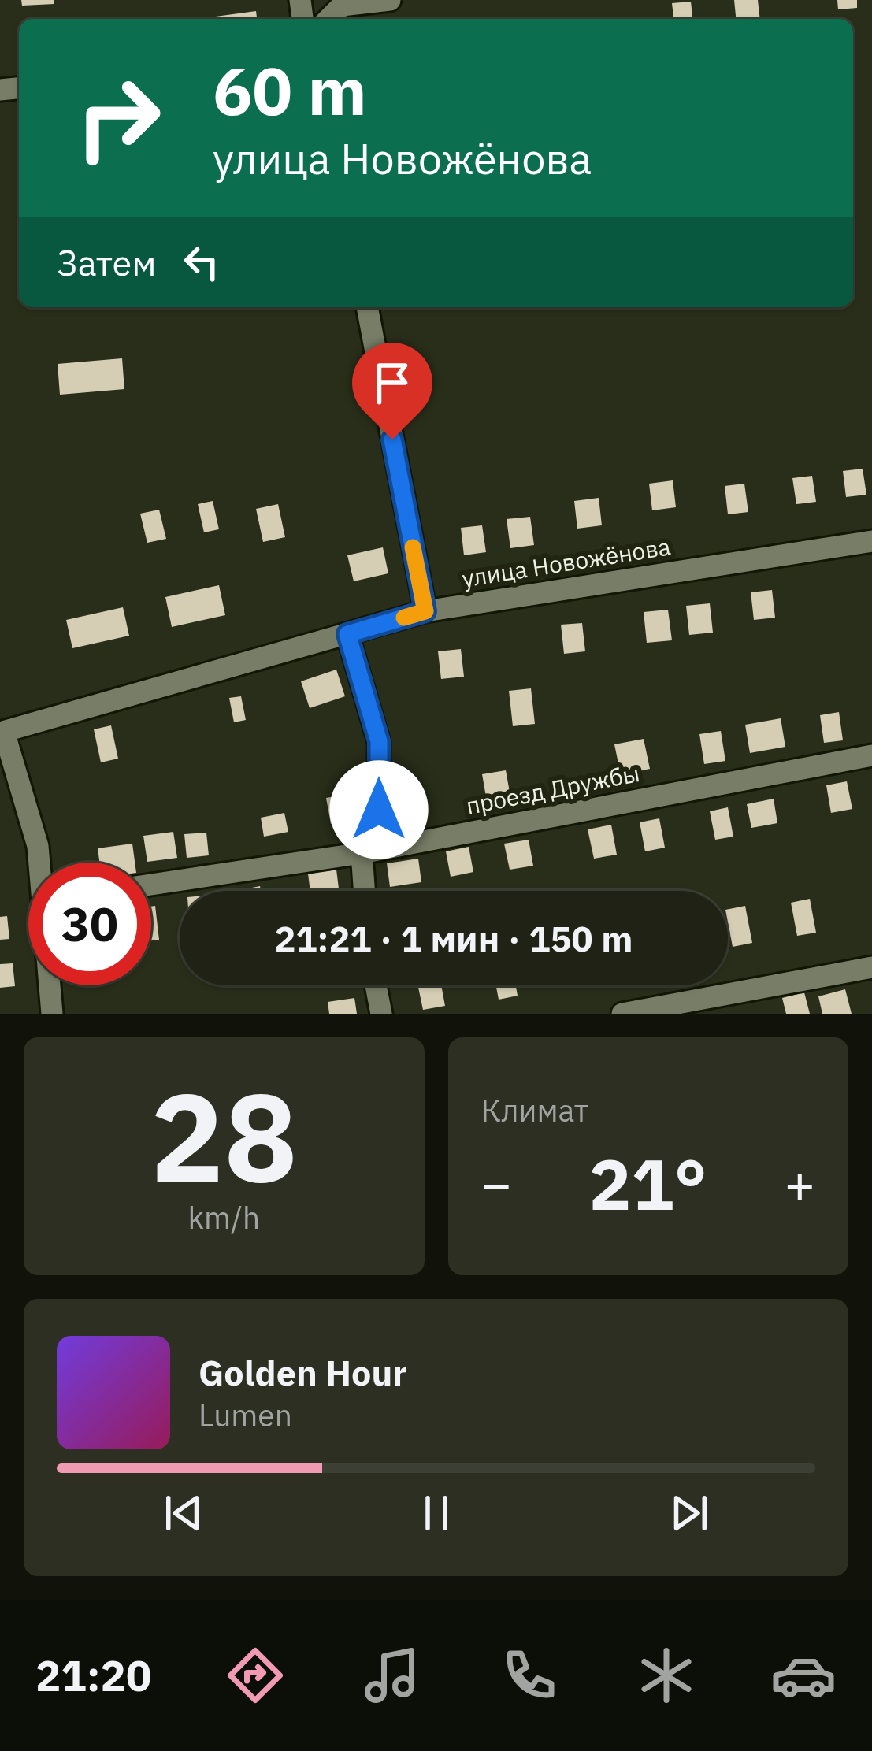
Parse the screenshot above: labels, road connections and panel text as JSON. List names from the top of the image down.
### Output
{
  "streets": {
    "street": ["улица Новожёнова", "проезд Дружбы"]
  },
  "page": {
    "turn": ["60 m", "улица Новожёнова"],
    "then": "Затем",
    "limit": "30",
    "trip": "21:21 · 1 мин · 150 m",
    "tile": [
      ["28", "km/h"],
      "Климат"
    ],
    "heat": ["−", "21°", "+"],
    "song": ["Golden Hour", "Lumen"],
    "tabs": "21:20"
  }
}
